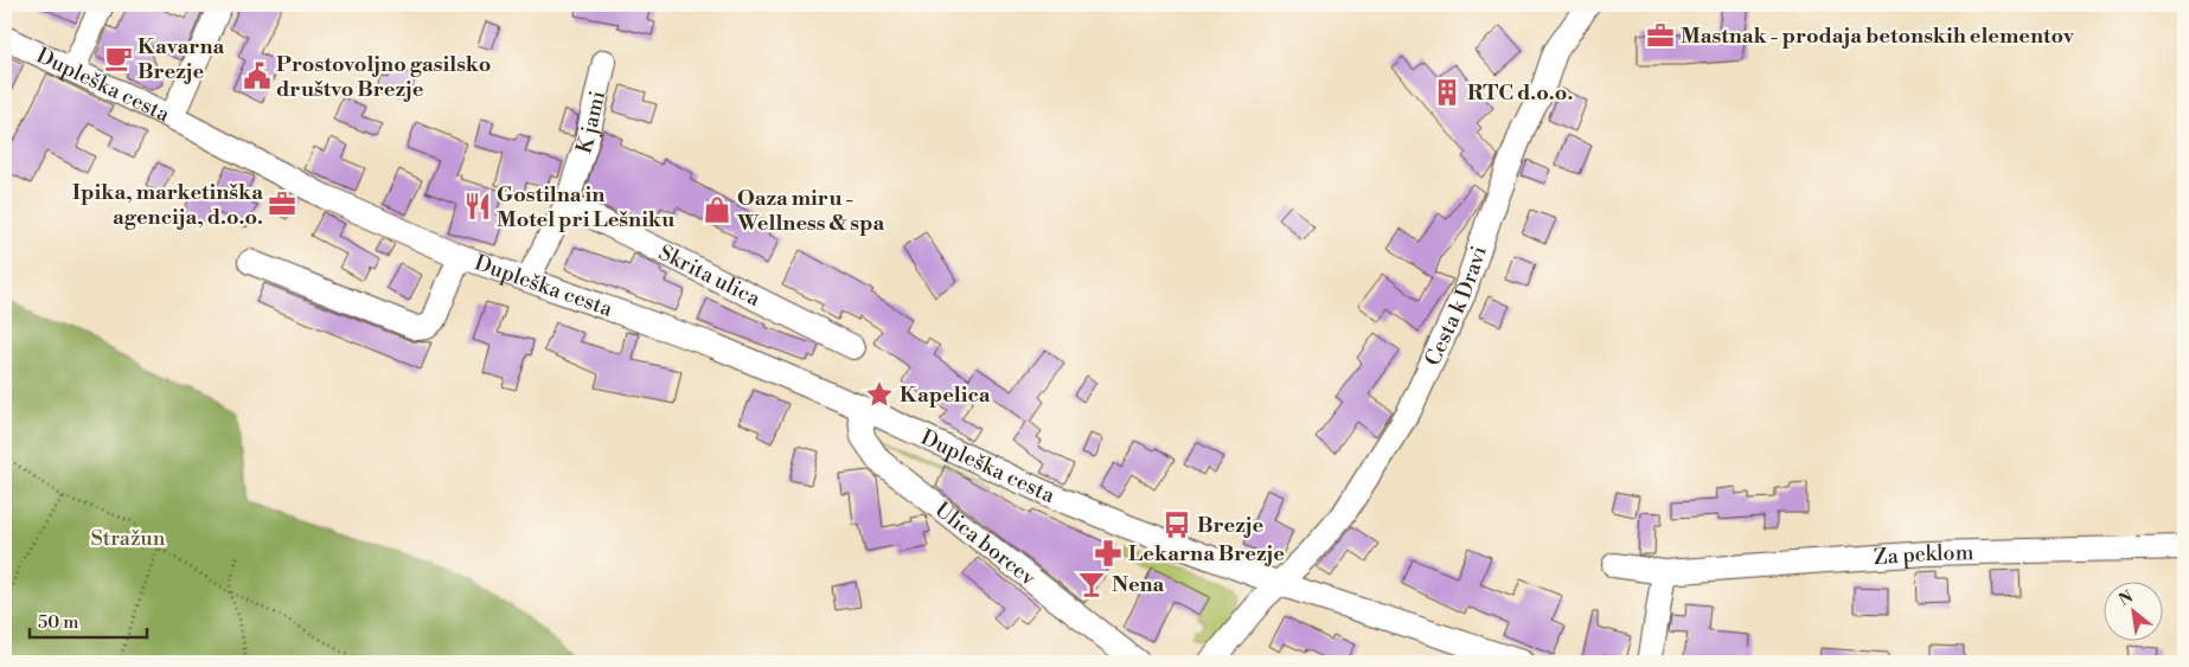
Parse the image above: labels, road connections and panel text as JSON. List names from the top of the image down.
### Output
{
  "streets": {
    "street": [
      "Dupleška cesta",
      "K jami",
      "Skrita ulica",
      "Cesta k Dravi",
      "Ulica borcev",
      "Za peklom"
    ]
  },
  "crossings": [
    ["Dupleška cesta", "K jami"],
    ["Dupleška cesta", "Cesta k Dravi"],
    ["Dupleška cesta", "Ulica borcev"],
    ["K jami", "Skrita ulica"]
  ],
  "parks": ["Stražun"],
  "places": {
    "office": ["Mastnak - prodaja betonskih elementov", "Ipika, marketinška agencija, d.o.o."],
    "cafe": ["Kavarna Brezje"],
    "public building": ["Prostovoljno gasilsko društvo Brezje"],
    "building": ["RTC d.o.o."],
    "restaurant": ["Gostilna in Motel pri Lešniku"],
    "shop": ["Oaza miru - Wellness & spa"],
    "place": ["Kapelica"],
    "bus stop": ["Brezje"],
    "pharmacy": ["Lekarna Brezje"],
    "bar": ["Nena"]
  },
  "scale_bar": "50 m",
  "north": "top left"
}
